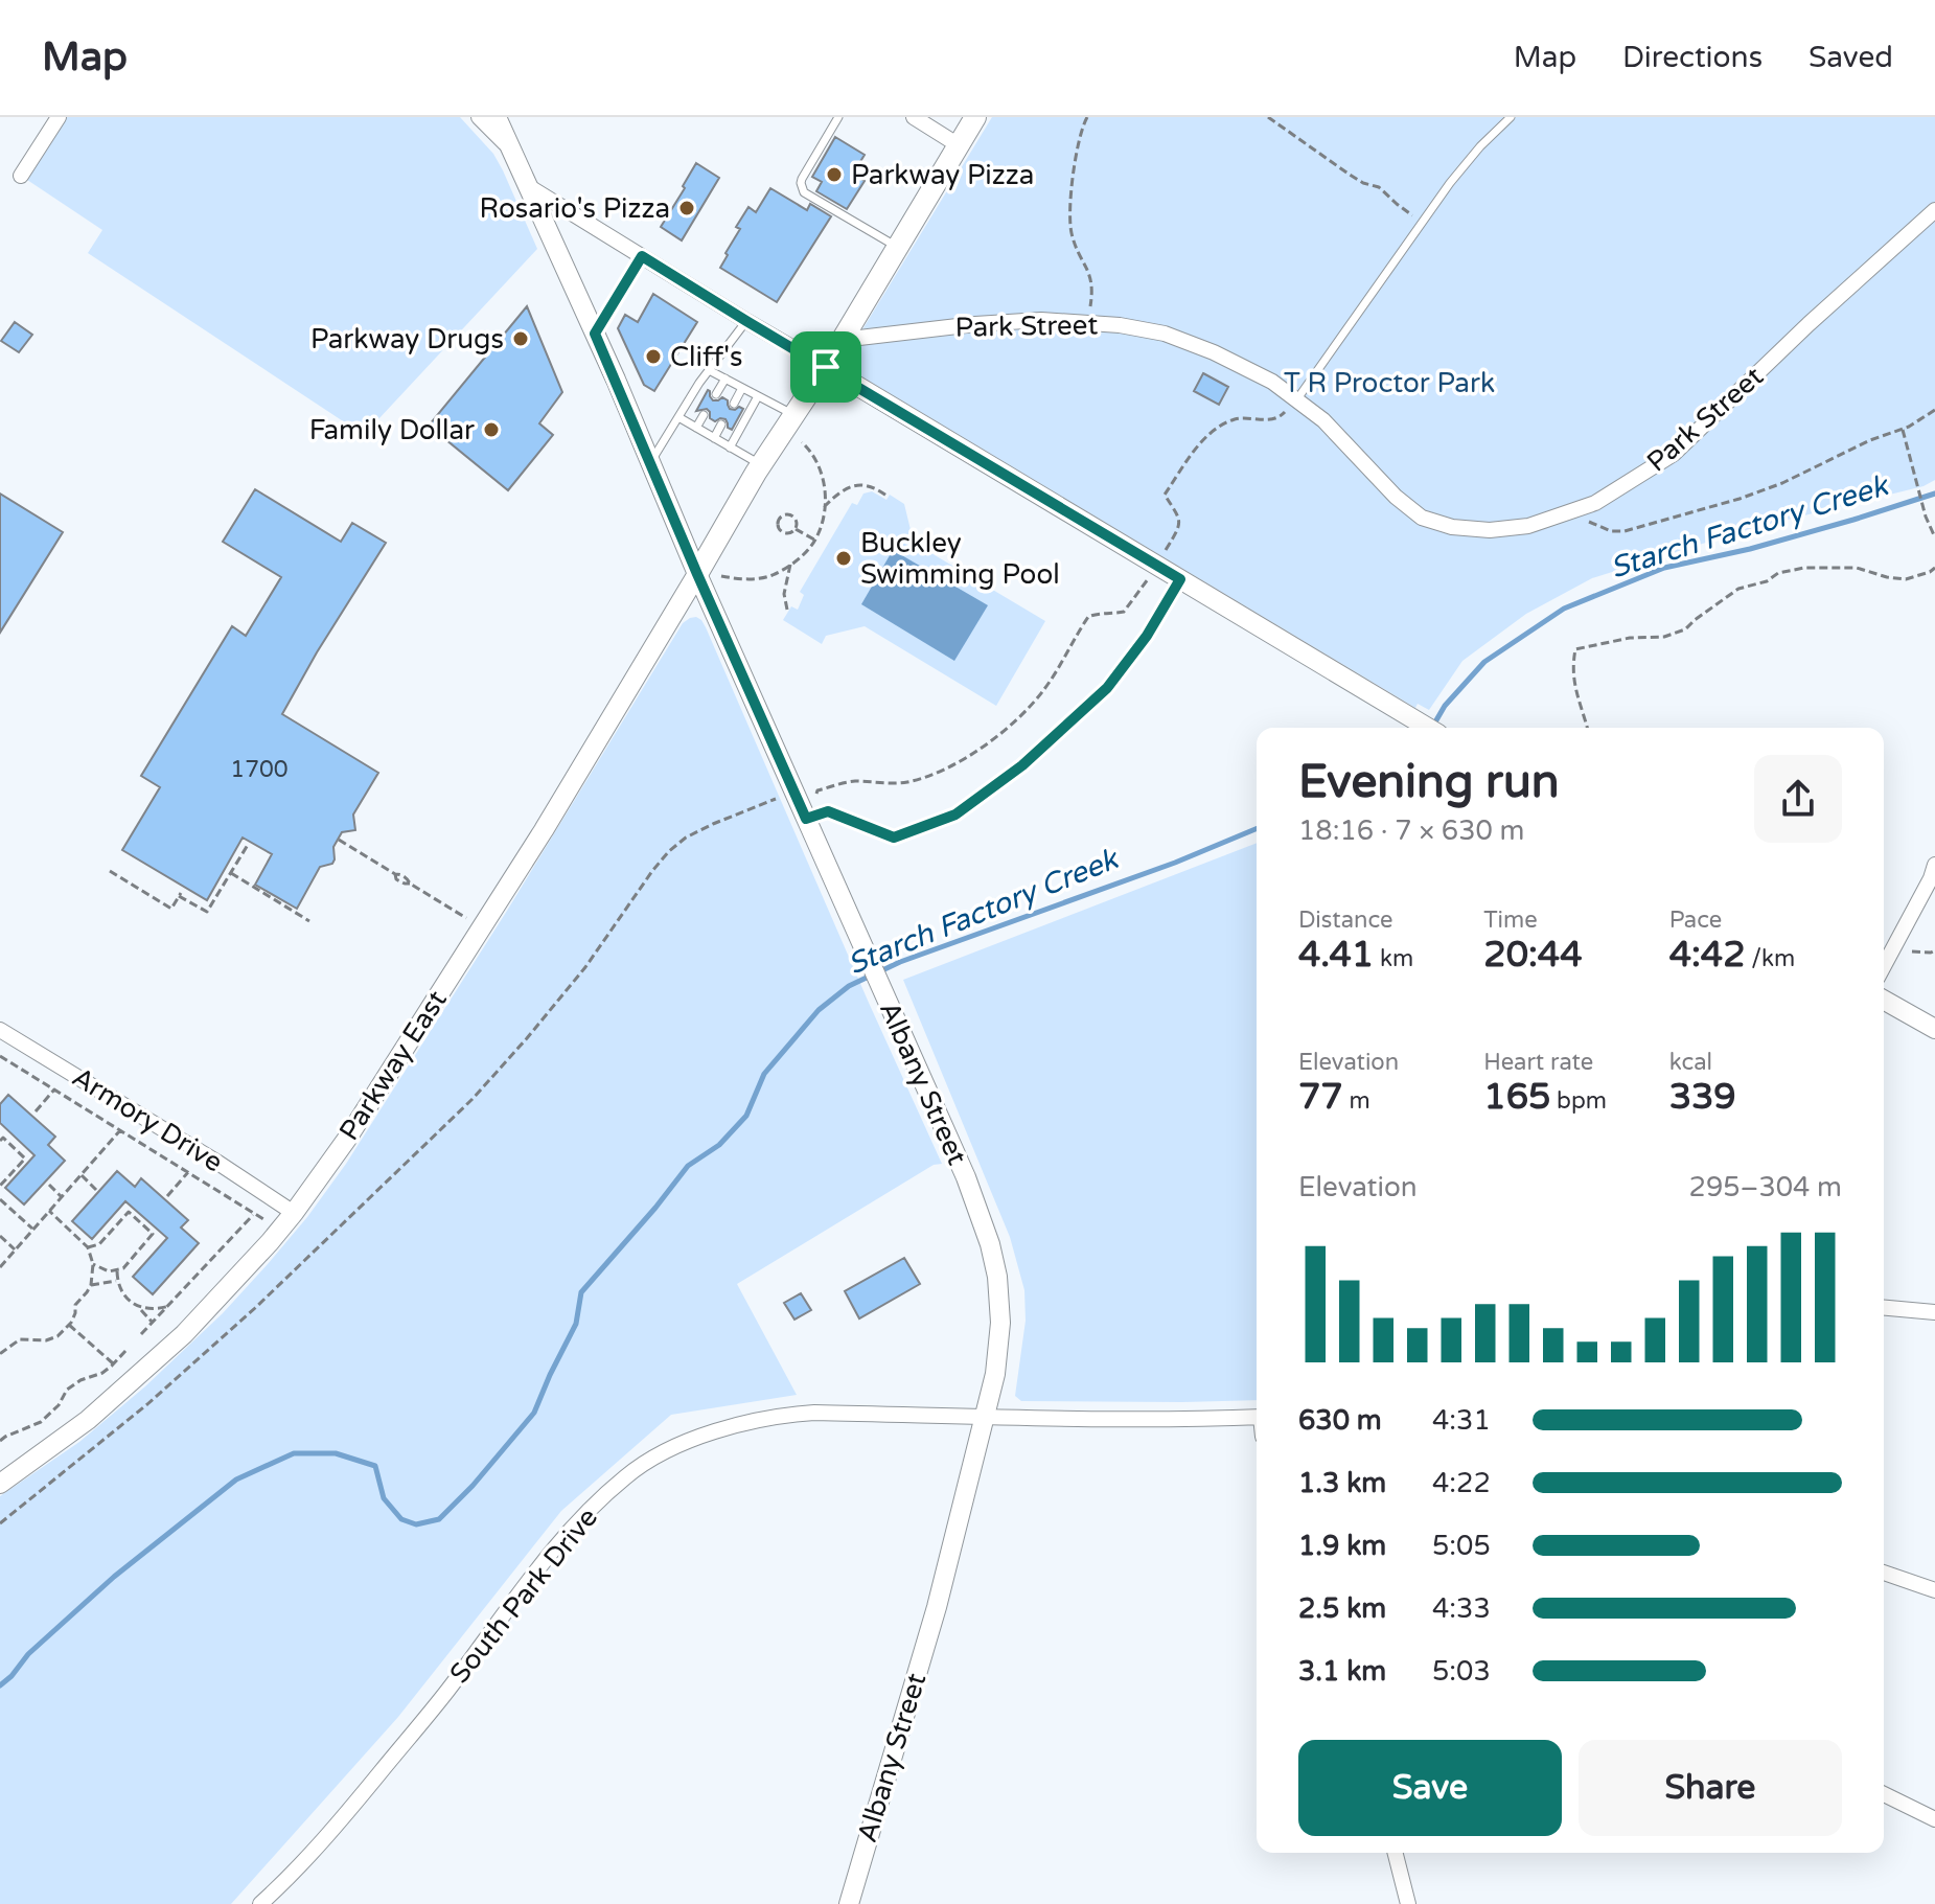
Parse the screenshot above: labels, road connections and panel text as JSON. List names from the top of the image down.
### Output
{
  "streets": {
    "street": [
      "Park Street",
      "Parkway East",
      "Albany Street",
      "Armory Drive",
      "South Park Drive"
    ]
  },
  "crossings": [
    ["Parkway East", "Albany Street"],
    ["Parkway East", "Armory Drive"],
    ["Albany Street", "South Park Drive"]
  ],
  "water": ["Starch Factory Creek"],
  "parks": ["T R Proctor Park"],
  "places": [
    "Parkway Pizza",
    "Rosario's Pizza",
    "Parkway Drugs",
    "Cliff's",
    "Family Dollar",
    "Buckley Swimming Pool"
  ],
  "house_numbers": ["1700"],
  "page": {
    "header": "Map",
    "nav": ["Map", "Directions", "Saved"],
    "heading": ["Evening run", "18:16 · 7 × 630 m"],
    "stats": [
      ["Distance", "4.41 km"],
      ["Time", "20:44"],
      ["Pace", "4:42 /km"],
      ["Elevation", "77 m"],
      ["Heart rate", "165 bpm"],
      ["kcal", "339"]
    ],
    "chart": ["Elevation", "295–304 m"],
    "list": [
      {
        "name": "630 m",
        "note": "4:31"
      },
      {
        "name": "1.3 km",
        "note": "4:22"
      },
      {
        "name": "1.9 km",
        "note": "5:05"
      },
      {
        "name": "2.5 km",
        "note": "4:33"
      },
      {
        "name": "3.1 km",
        "note": "5:03"
      }
    ],
    "buttons": ["Save", "Share"]
  }
}
